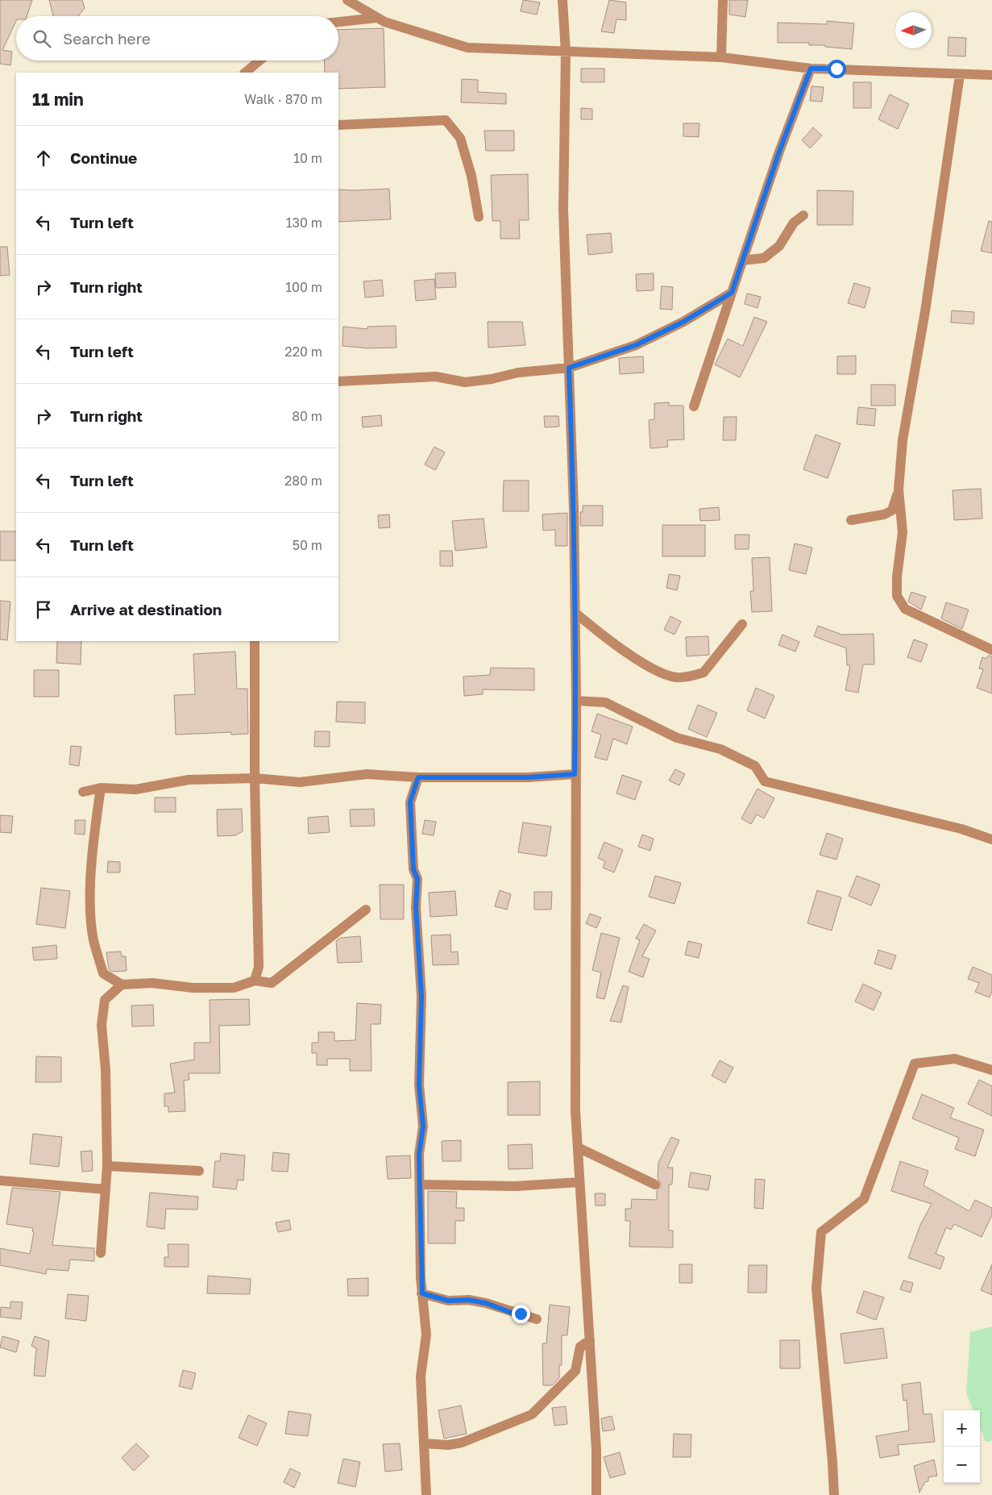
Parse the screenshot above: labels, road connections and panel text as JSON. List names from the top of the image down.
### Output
{
  "north": "left",
  "page": {
    "search": "Search here",
    "heading": ["11 min", "Walk · 870 m"],
    "list": [
      ["Continue", "10 m"],
      ["Turn left", "130 m"],
      ["Turn right", "100 m"],
      ["Turn left", "220 m"],
      ["Turn right", "80 m"],
      ["Turn left", "280 m"],
      ["Turn left", "50 m"],
      "Arrive at destination"
    ],
    "map_buttons": ["+", "−"]
  }
}
